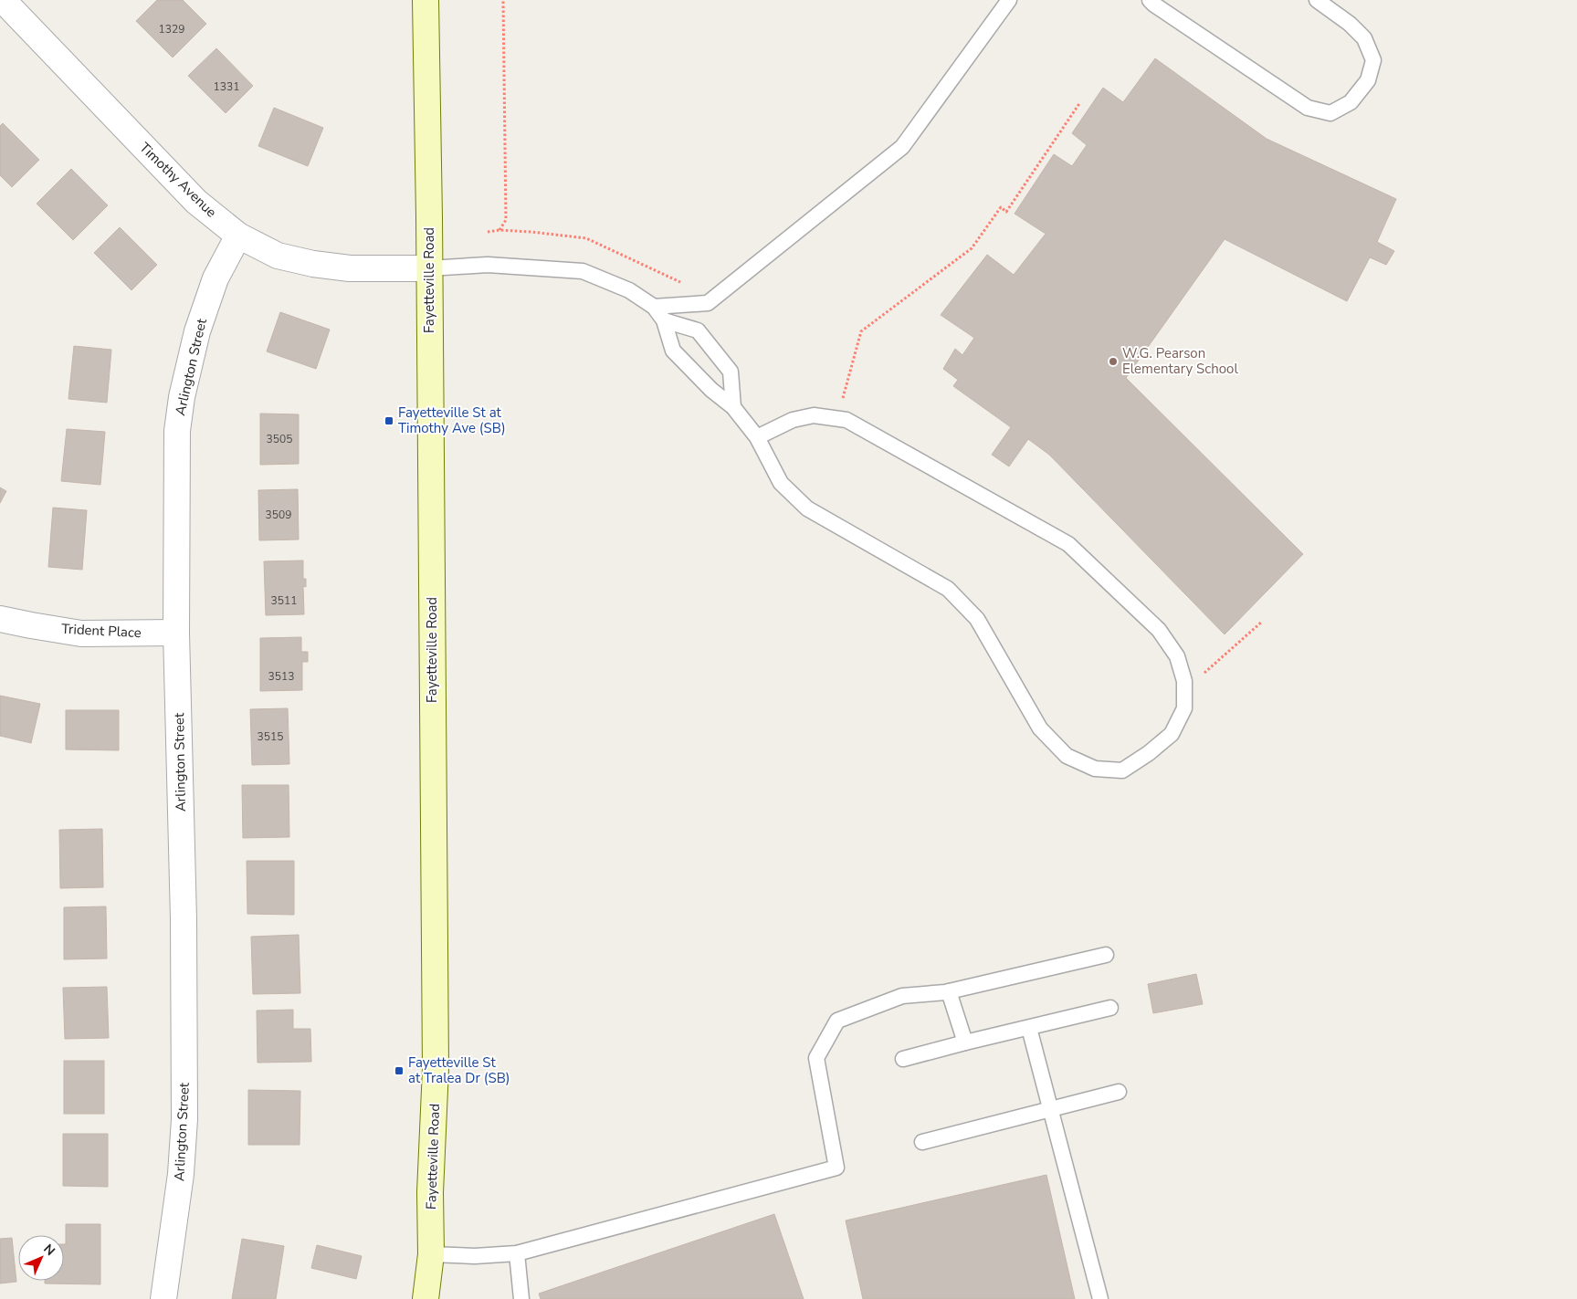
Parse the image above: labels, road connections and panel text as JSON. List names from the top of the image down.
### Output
{
  "streets": {
    "main road": ["Fayetteville Road"],
    "street": ["Timothy Avenue", "Arlington Street", "Trident Place"]
  },
  "crossings": [
    ["Timothy Avenue", "Fayetteville Road"],
    ["Timothy Avenue", "Arlington Street"],
    ["Arlington Street", "Trident Place"]
  ],
  "places": {
    "other": ["W.G. Pearson Elementary School"],
    "transit": ["Fayetteville St at Timothy Ave (SB)", "Fayetteville St at Tralea Dr (SB)"]
  },
  "house_numbers": [
    "1329",
    "1331",
    "3505",
    "3509",
    "3511",
    "3513",
    "3515"
  ],
  "north": "top right"
}
